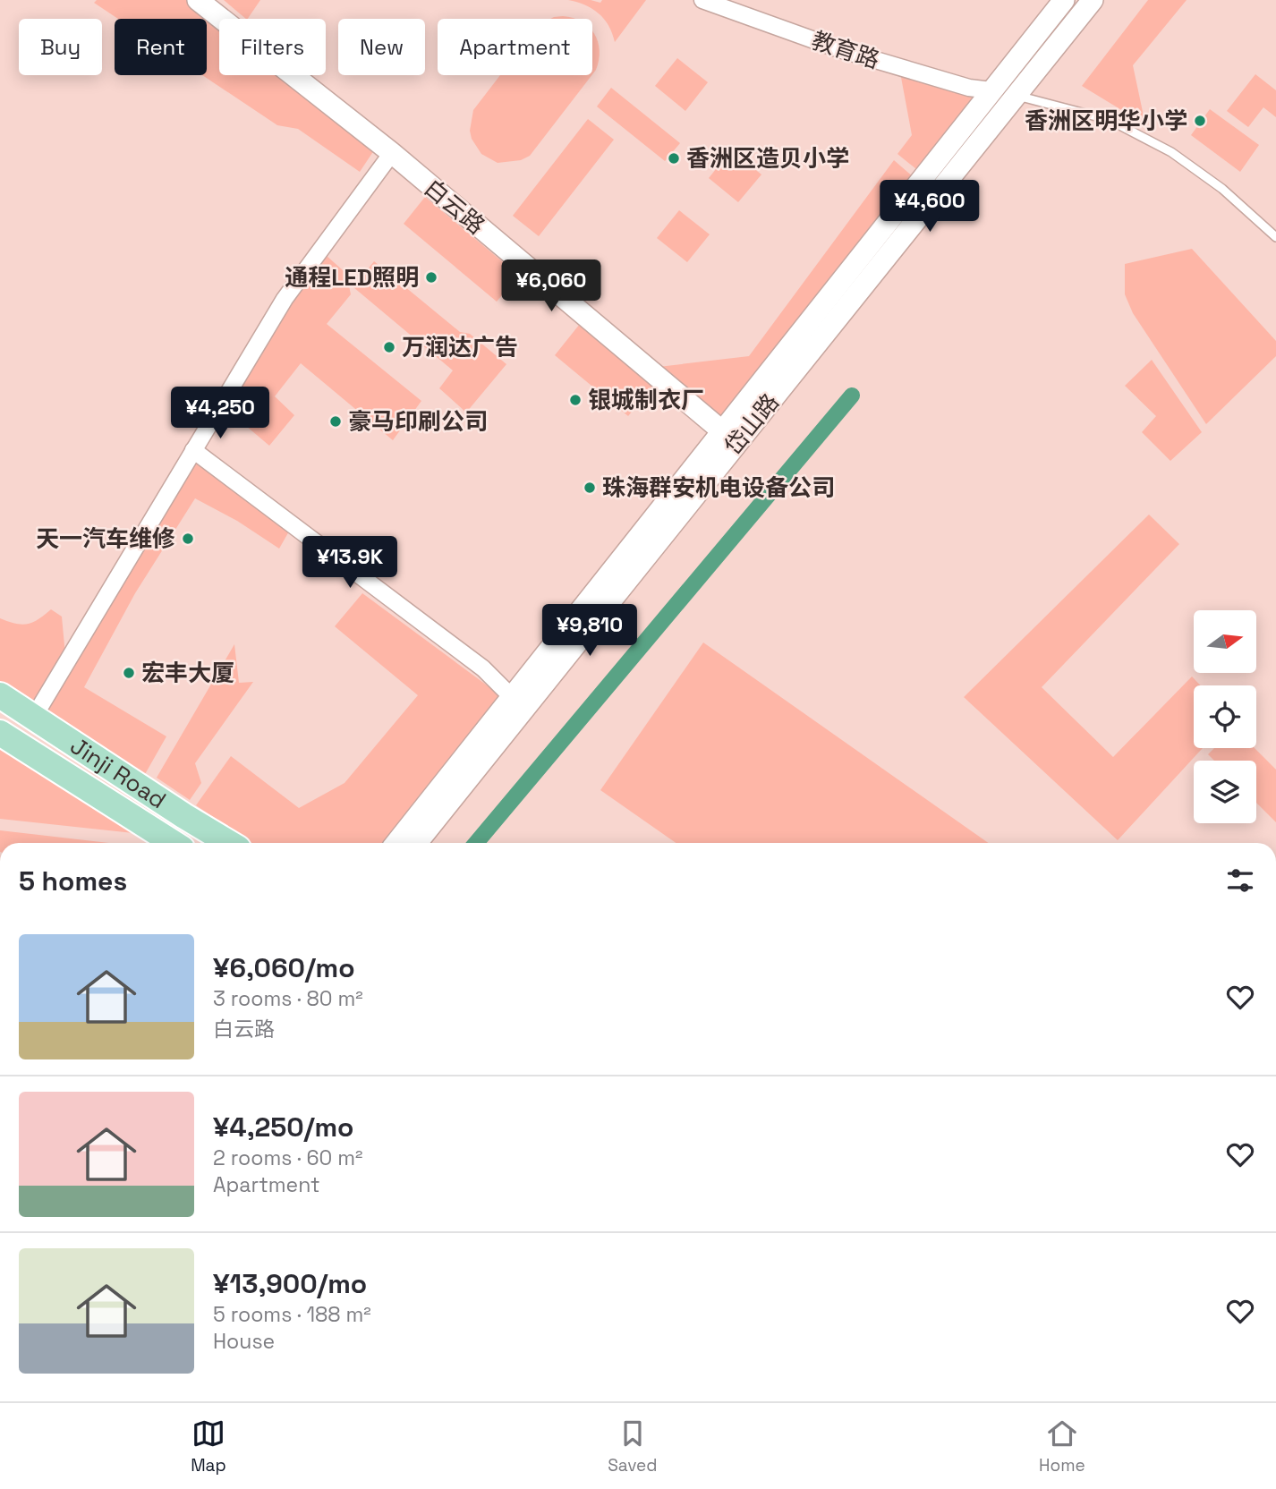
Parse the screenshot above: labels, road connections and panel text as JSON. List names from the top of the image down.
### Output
{
  "streets": {
    "main road": ["Jinji Road"],
    "street": ["教育路", "白云路", "岱山路"]
  },
  "crossings": [
    ["教育路", "岱山路"],
    ["白云路", "岱山路"]
  ],
  "places": [
    "香洲区明华小学",
    "香洲区造贝小学",
    "通程LED照明",
    "万润达广告",
    "银城制衣厂",
    "豪马印刷公司",
    "珠海群安机电设备公司",
    "天一汽车维修",
    "宏丰大厦"
  ],
  "north": "right",
  "page": {
    "chip": [
      "Buy",
      "Rent",
      "Filters",
      "New",
      "Apartment"
    ],
    "price": [
      "¥4,600",
      "¥6,060",
      "¥4,250",
      "¥13.9K",
      "¥9,810"
    ],
    "heading": "5 homes",
    "list": [
      {
        "name": "¥6,060/mo",
        "note": "3 rooms · 80 m² · 白云路"
      },
      {
        "name": "¥4,250/mo",
        "note": "2 rooms · 60 m² · Apartment"
      },
      {
        "name": "¥13,900/mo",
        "note": "5 rooms · 188 m² · House"
      }
    ],
    "tabs": ["Map", "Saved", "Home"]
  }
}
